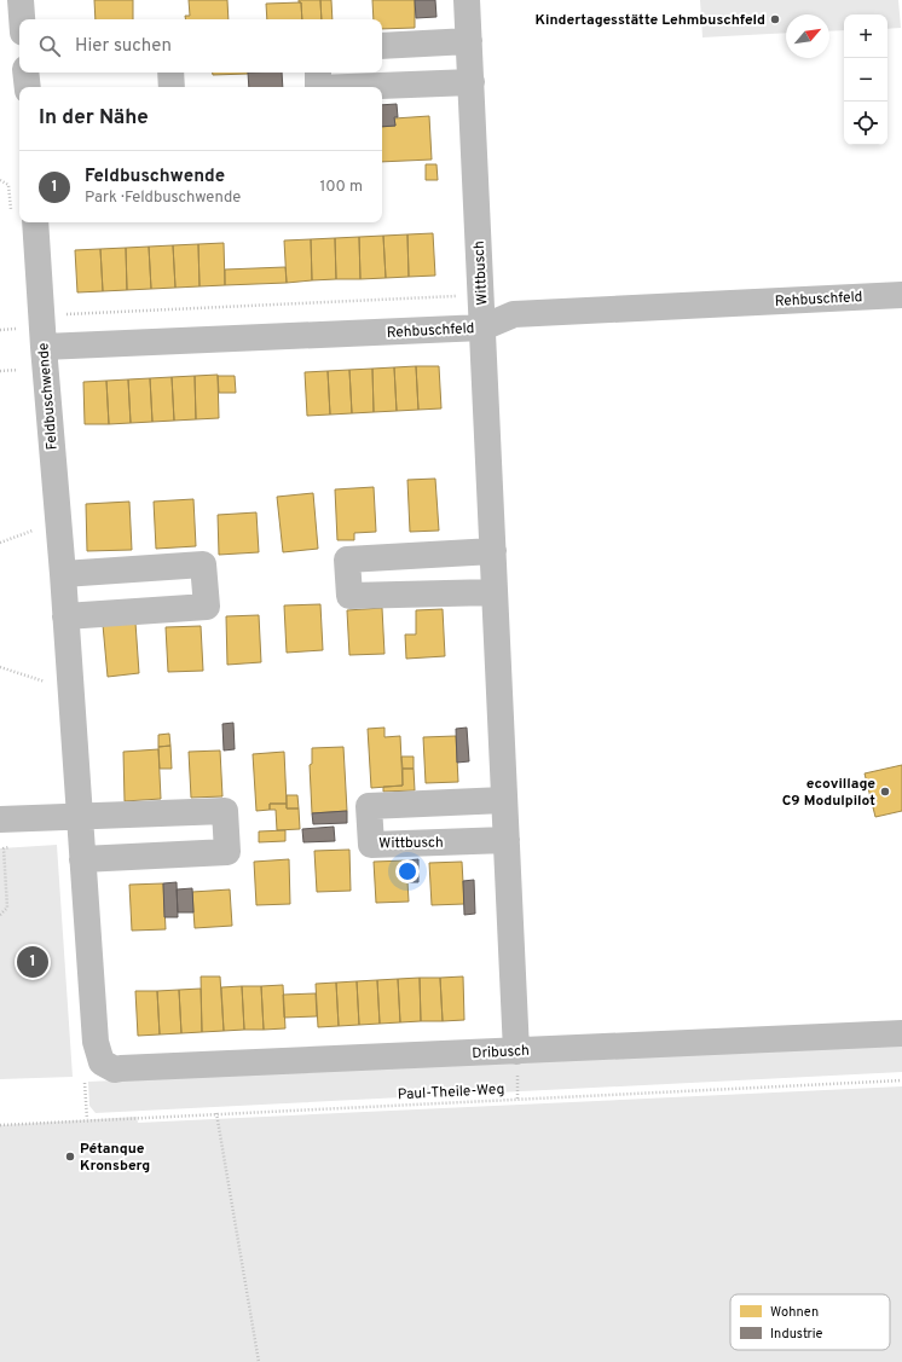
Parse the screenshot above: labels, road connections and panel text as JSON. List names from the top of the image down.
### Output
{
  "streets": {
    "street": [
      "Wittbusch",
      "Rehbuschfeld",
      "Feldbuschwende",
      "Dribusch"
    ],
    "path": ["Paul-Theile-Weg"]
  },
  "crossings": [
    ["Wittbusch", "Rehbuschfeld"],
    ["Wittbusch", "Dribusch"],
    ["Rehbuschfeld", "Feldbuschwende"],
    ["Feldbuschwende", "Dribusch"]
  ],
  "places": ["Kindertagesstätte Lehmbuschfeld", "ecovillage C9 Modulpilot", "Pétanque Kronsberg"],
  "legend": ["Wohnen", "Industrie"],
  "north": "top right",
  "page": {
    "map_buttons": ["+", "−"],
    "search": "Hier suchen",
    "heading": "In der Nähe",
    "list": [
      {
        "mark": "1",
        "name": "Feldbuschwende",
        "note": "Park · Feldbuschwende",
        "value": "100 m"
      }
    ],
    "pins": "1"
  }
}
